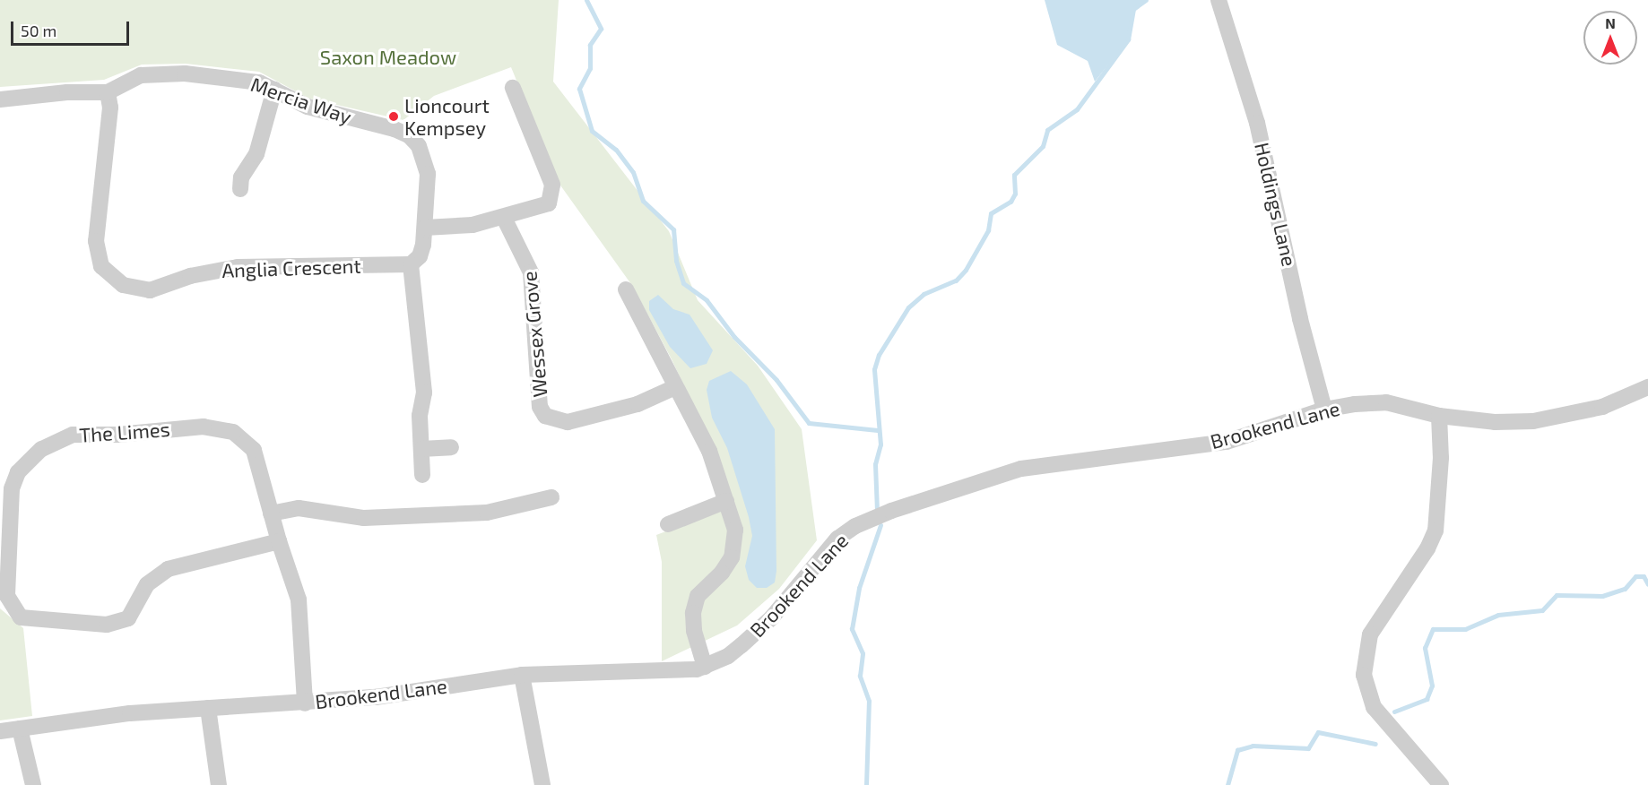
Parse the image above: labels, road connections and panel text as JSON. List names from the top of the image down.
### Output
{
  "streets": {
    "street": [
      "Mercia Way",
      "Holdings Lane",
      "Anglia Crescent",
      "Wessex Grove",
      "Brookend Lane",
      "The Limes"
    ]
  },
  "crossings": [
    ["Mercia Way", "Anglia Crescent"],
    ["Holdings Lane", "Brookend Lane"],
    ["Brookend Lane", "The Limes"]
  ],
  "parks": ["Saxon Meadow"],
  "places": ["Lioncourt Kempsey"],
  "scale_bar": "50 m",
  "north": "top"
}
